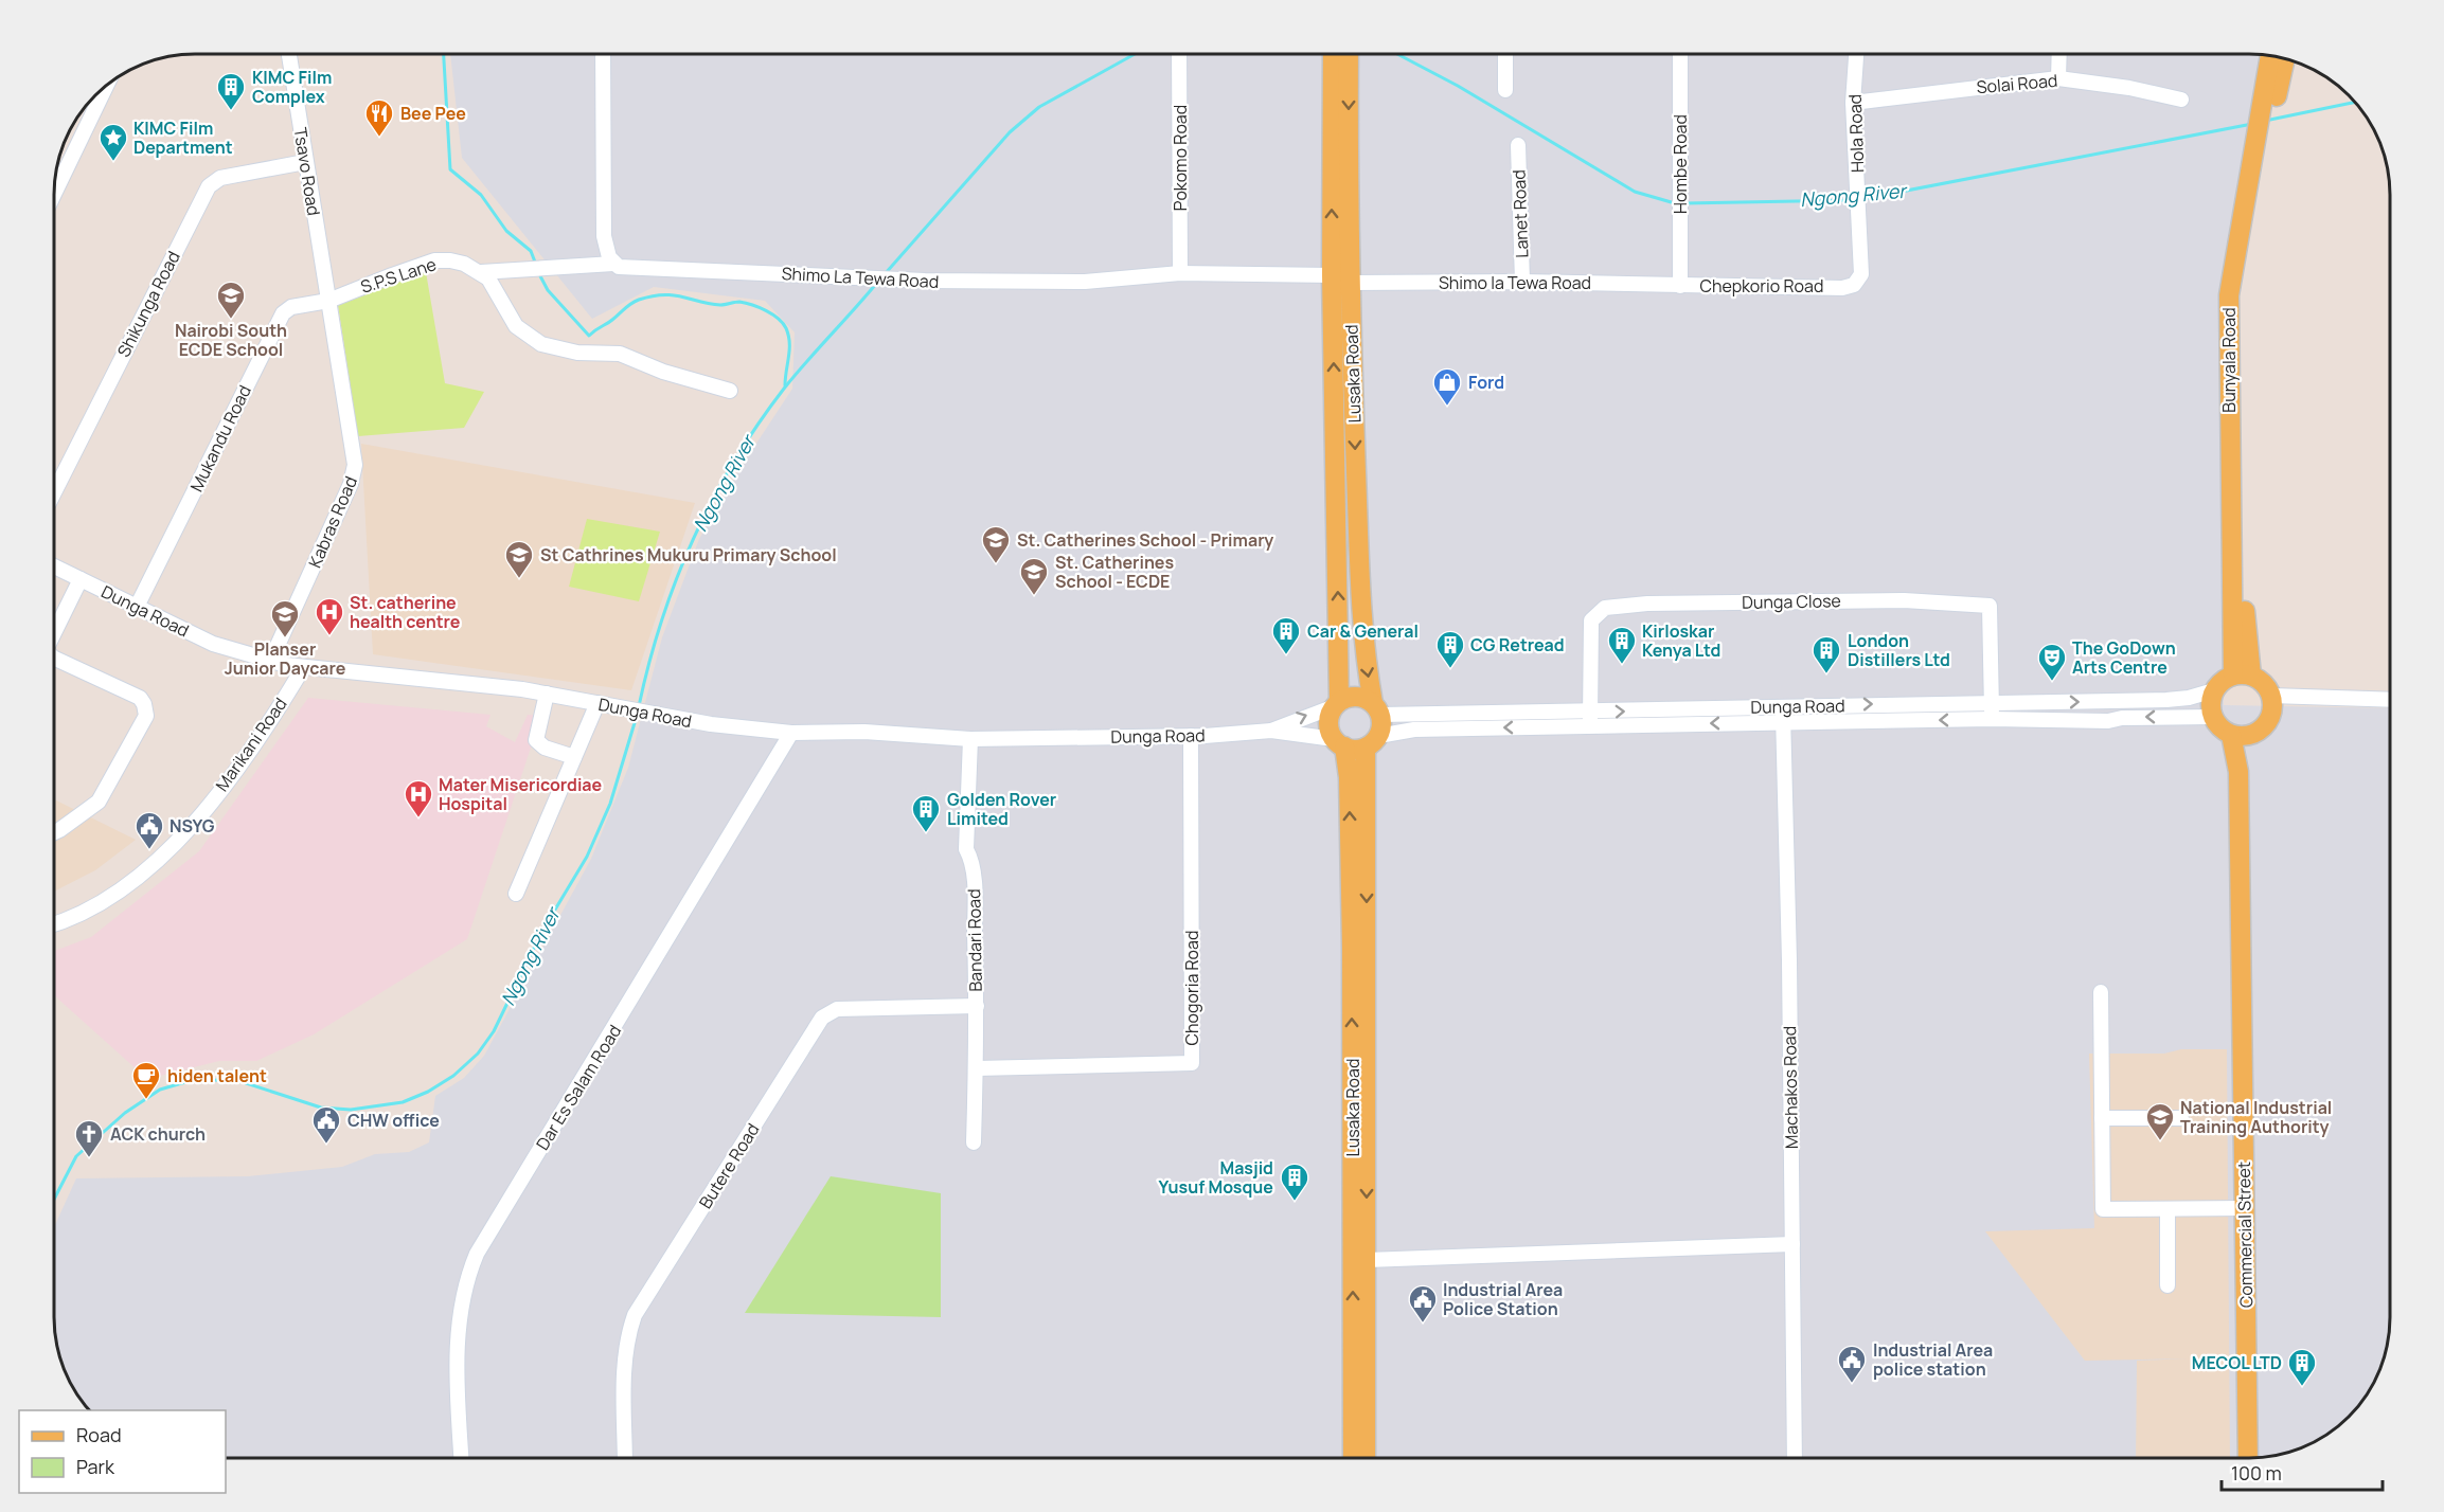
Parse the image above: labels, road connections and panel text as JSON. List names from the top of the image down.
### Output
{
  "streets": {
    "main road": ["Bunyala Road", "Lusaka Road", "Commercial Street"],
    "street": [
      "Solai Road",
      "Hola Road",
      "Pokomo Road",
      "Hombe Road",
      "Tsavo Road",
      "Lanet Road",
      "S.P.S Lane",
      "Shimo La Tewa Road",
      "Shimo la Tewa Road",
      "Chepkorio Road",
      "Shikunga Road",
      "Mukandu Road",
      "Kabras Road",
      "Dunga Close",
      "Dunga Road",
      "Marikani Road",
      "Bandari Road",
      "Chogoria Road",
      "Dar Es Salam Road",
      "Machakos Road",
      "Butere Road"
    ]
  },
  "crossings": [
    ["Solai Road", "Hola Road"],
    ["Hola Road", "Chepkorio Road"],
    ["Pokomo Road", "Shimo La Tewa Road"],
    ["Hombe Road", "Shimo la Tewa Road"],
    ["Hombe Road", "Chepkorio Road"],
    ["Tsavo Road", "S.P.S Lane"],
    ["Tsavo Road", "Shikunga Road"],
    ["Tsavo Road", "Mukandu Road"],
    ["Tsavo Road", "Kabras Road"],
    ["Lanet Road", "Shimo la Tewa Road"],
    ["S.P.S Lane", "Shimo La Tewa Road"],
    ["S.P.S Lane", "Mukandu Road"],
    ["S.P.S Lane", "Kabras Road"],
    ["Shimo La Tewa Road", "Shimo la Tewa Road"],
    ["Shimo La Tewa Road", "Lusaka Road"],
    ["Shimo la Tewa Road", "Chepkorio Road"],
    ["Shimo la Tewa Road", "Lusaka Road"],
    ["Bunyala Road", "Dunga Road"],
    ["Bunyala Road", "Commercial Street"],
    ["Lusaka Road", "Dunga Road"],
    ["Mukandu Road", "Kabras Road"],
    ["Mukandu Road", "Dunga Road"],
    ["Kabras Road", "Dunga Road"],
    ["Dunga Close", "Dunga Road"],
    ["Dunga Road", "Marikani Road"],
    ["Dunga Road", "Bandari Road"],
    ["Dunga Road", "Chogoria Road"],
    ["Dunga Road", "Dar Es Salam Road"],
    ["Dunga Road", "Machakos Road"],
    ["Dunga Road", "Commercial Street"],
    ["Bandari Road", "Chogoria Road"],
    ["Bandari Road", "Butere Road"]
  ],
  "water": ["Ngong River"],
  "places": {
    "building": [
      "KIMC Film Complex",
      "Car & General",
      "Kirloskar Kenya Ltd",
      "CG Retread",
      "London Distillers Ltd",
      "Golden Rover Limited",
      "Masjid Yusuf Mosque",
      "MECOL LTD"
    ],
    "restaurant": ["Bee Pee"],
    "place": ["KIMC Film Department"],
    "school or university": [
      "Nairobi South ECDE School",
      "St. Catherines School - Primary",
      "St Cathrines Mukuru Primary School",
      "St. Catherines School - ECDE",
      "Planser Junior Daycare",
      "National Industrial Training Authority"
    ],
    "shop": ["Ford"],
    "hospital": ["St. catherine health centre", "Mater Misericordiae Hospital"],
    "theatre": ["The GoDown Arts Centre"],
    "public building": [
      "NSYG",
      "CHW office",
      "Industrial Area Police Station",
      "Industrial Area police station"
    ],
    "cafe": ["hiden talent"],
    "church": ["ACK church"]
  },
  "legend": ["Road", "Park"],
  "scale_bar": "100 m"
}
